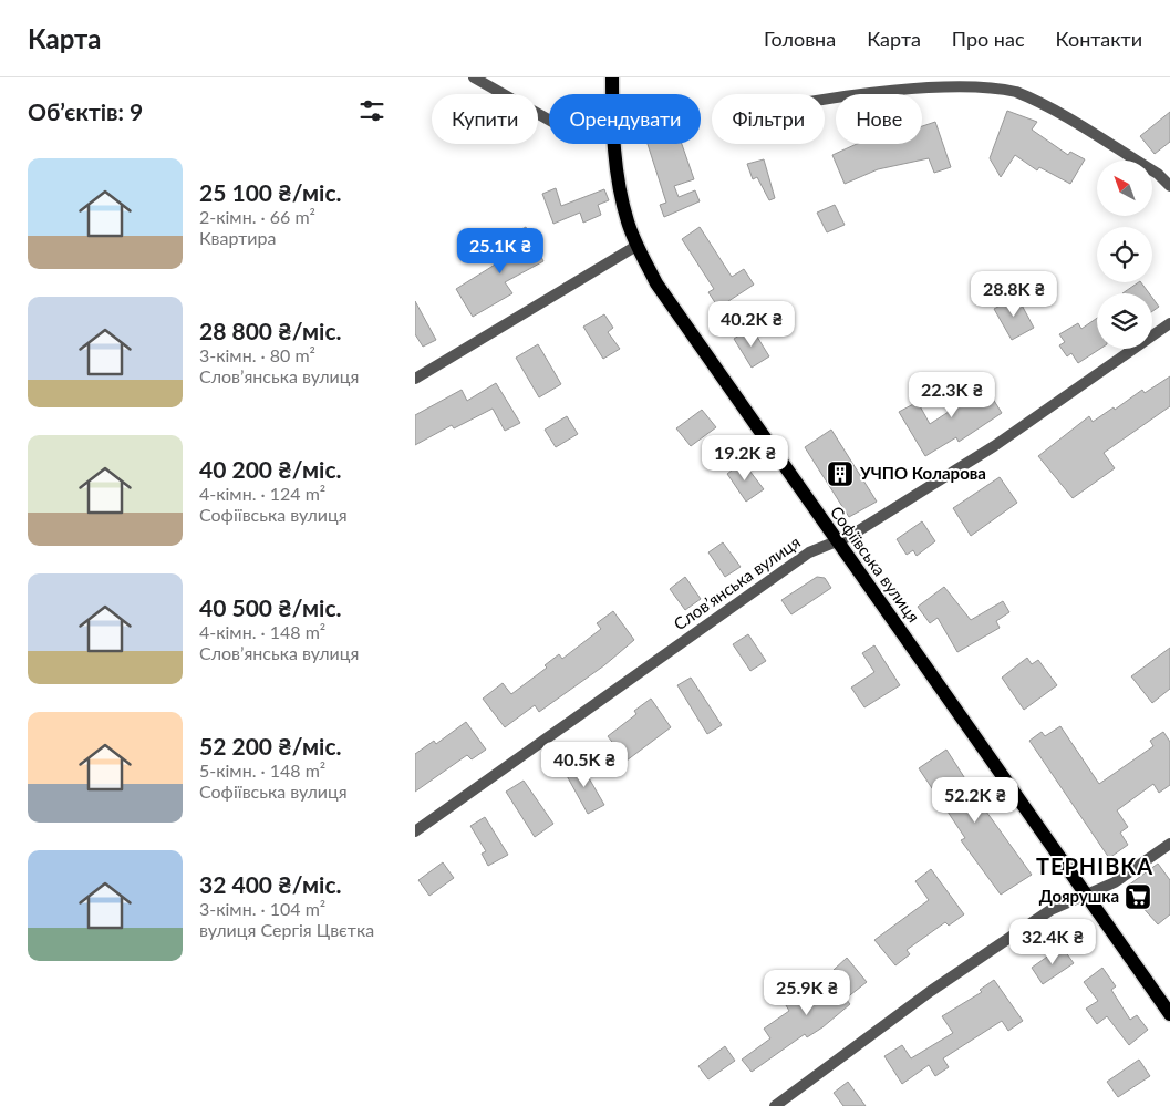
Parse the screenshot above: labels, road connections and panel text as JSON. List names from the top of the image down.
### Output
{
  "streets": {
    "main road": ["Софіївська вулиця"],
    "street": ["Словʼянська вулиця"]
  },
  "crossings": [
    ["Софіївська вулиця", "Словʼянська вулиця"]
  ],
  "districts": ["ТЕРНІВКА"],
  "places": {
    "building": ["УЧПО Коларова"],
    "supermarket": ["Доярушка"]
  },
  "north": "top left",
  "page": {
    "header": "Карта",
    "nav": [
      "Головна",
      "Карта",
      "Про нас",
      "Контакти"
    ],
    "heading": "Об’єктів: 9",
    "chip": [
      "Купити",
      "Орендувати",
      "Фільтри",
      "Нове"
    ],
    "list": [
      {
        "name": "25 100 ₴/міс.",
        "note": "2-кімн. · 66 m² · Квартира"
      },
      {
        "name": "28 800 ₴/міс.",
        "note": "3-кімн. · 80 m² · Словʼянська вулиця"
      },
      {
        "name": "40 200 ₴/міс.",
        "note": "4-кімн. · 124 m² · Софіївська вулиця"
      },
      {
        "name": "40 500 ₴/міс.",
        "note": "4-кімн. · 148 m² · Словʼянська вулиця"
      },
      {
        "name": "52 200 ₴/міс.",
        "note": "5-кімн. · 148 m² · Софіївська вулиця"
      },
      {
        "name": "32 400 ₴/міс.",
        "note": "3-кімн. · 104 m² · вулиця Сергія Цвєтка"
      }
    ],
    "price": [
      "25.1K ₴",
      "28.8K ₴",
      "40.2K ₴",
      "22.3K ₴",
      "19.2K ₴",
      "40.5K ₴",
      "52.2K ₴",
      "32.4K ₴",
      "25.9K ₴"
    ]
  }
}
